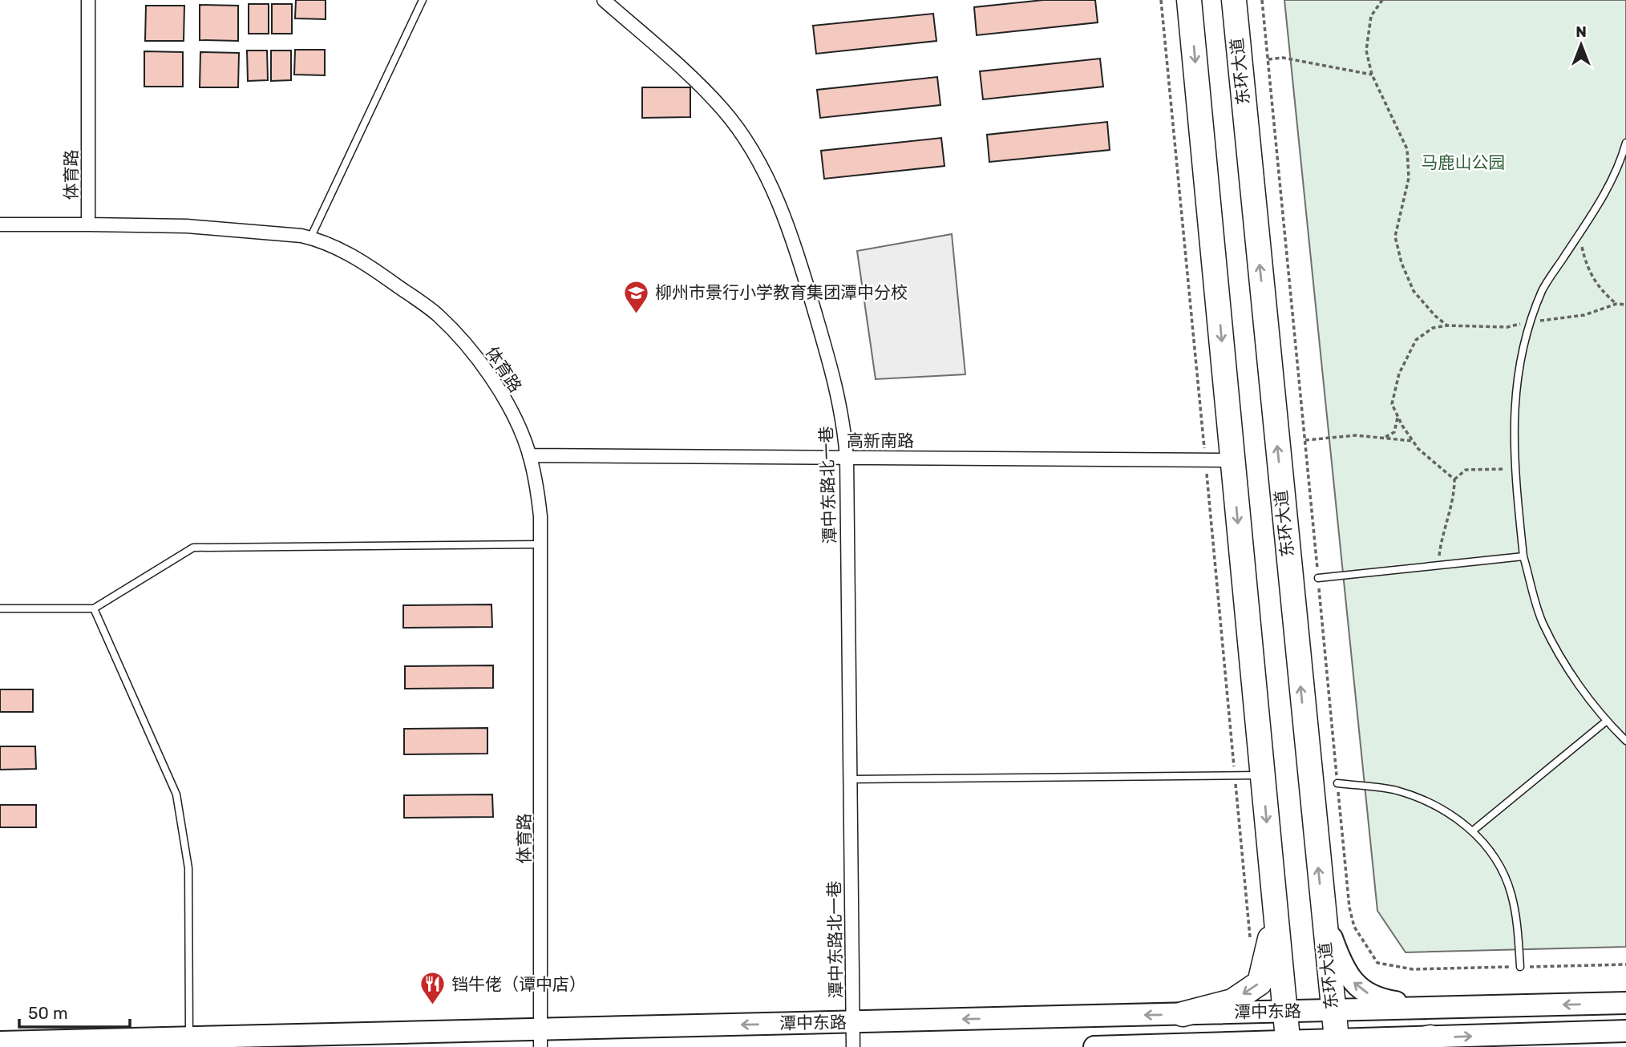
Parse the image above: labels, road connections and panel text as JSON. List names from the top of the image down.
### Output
{
  "streets": {
    "highway": ["东环大道"],
    "main road": ["潭中东路"],
    "street": ["体育路", "高新南路", "潭中东路北一巷"]
  },
  "crossings": [
    ["东环大道", "潭中东路"],
    ["体育路", "高新南路"],
    ["体育路", "潭中东路"],
    ["高新南路", "潭中东路北一巷"],
    ["潭中东路北一巷", "潭中东路"]
  ],
  "parks": ["马鹿山公园"],
  "places": {
    "school or university": ["柳州市景行小学教育集团潭中分校"],
    "restaurant": ["铛牛佬（谭中店）"]
  },
  "scale_bar": "50 m",
  "north": "top"
}
